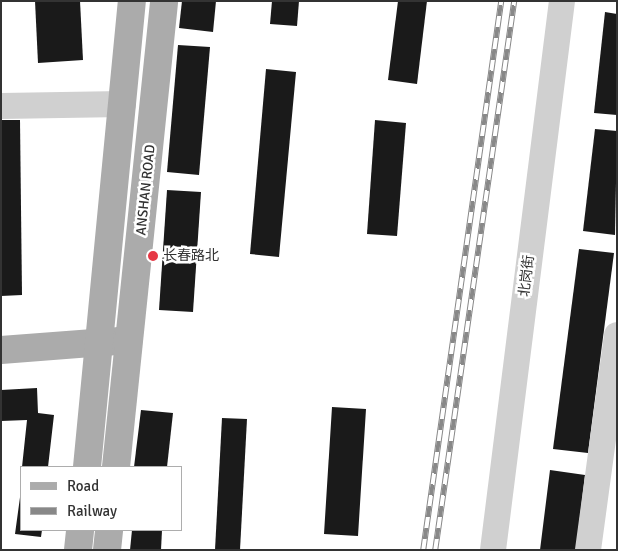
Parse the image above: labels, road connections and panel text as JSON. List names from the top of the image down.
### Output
{
  "streets": {
    "main road": ["ANSHAN ROAD"],
    "street": ["北岗街"]
  },
  "places": ["长春路北"],
  "legend": ["Road", "Railway"]
}
